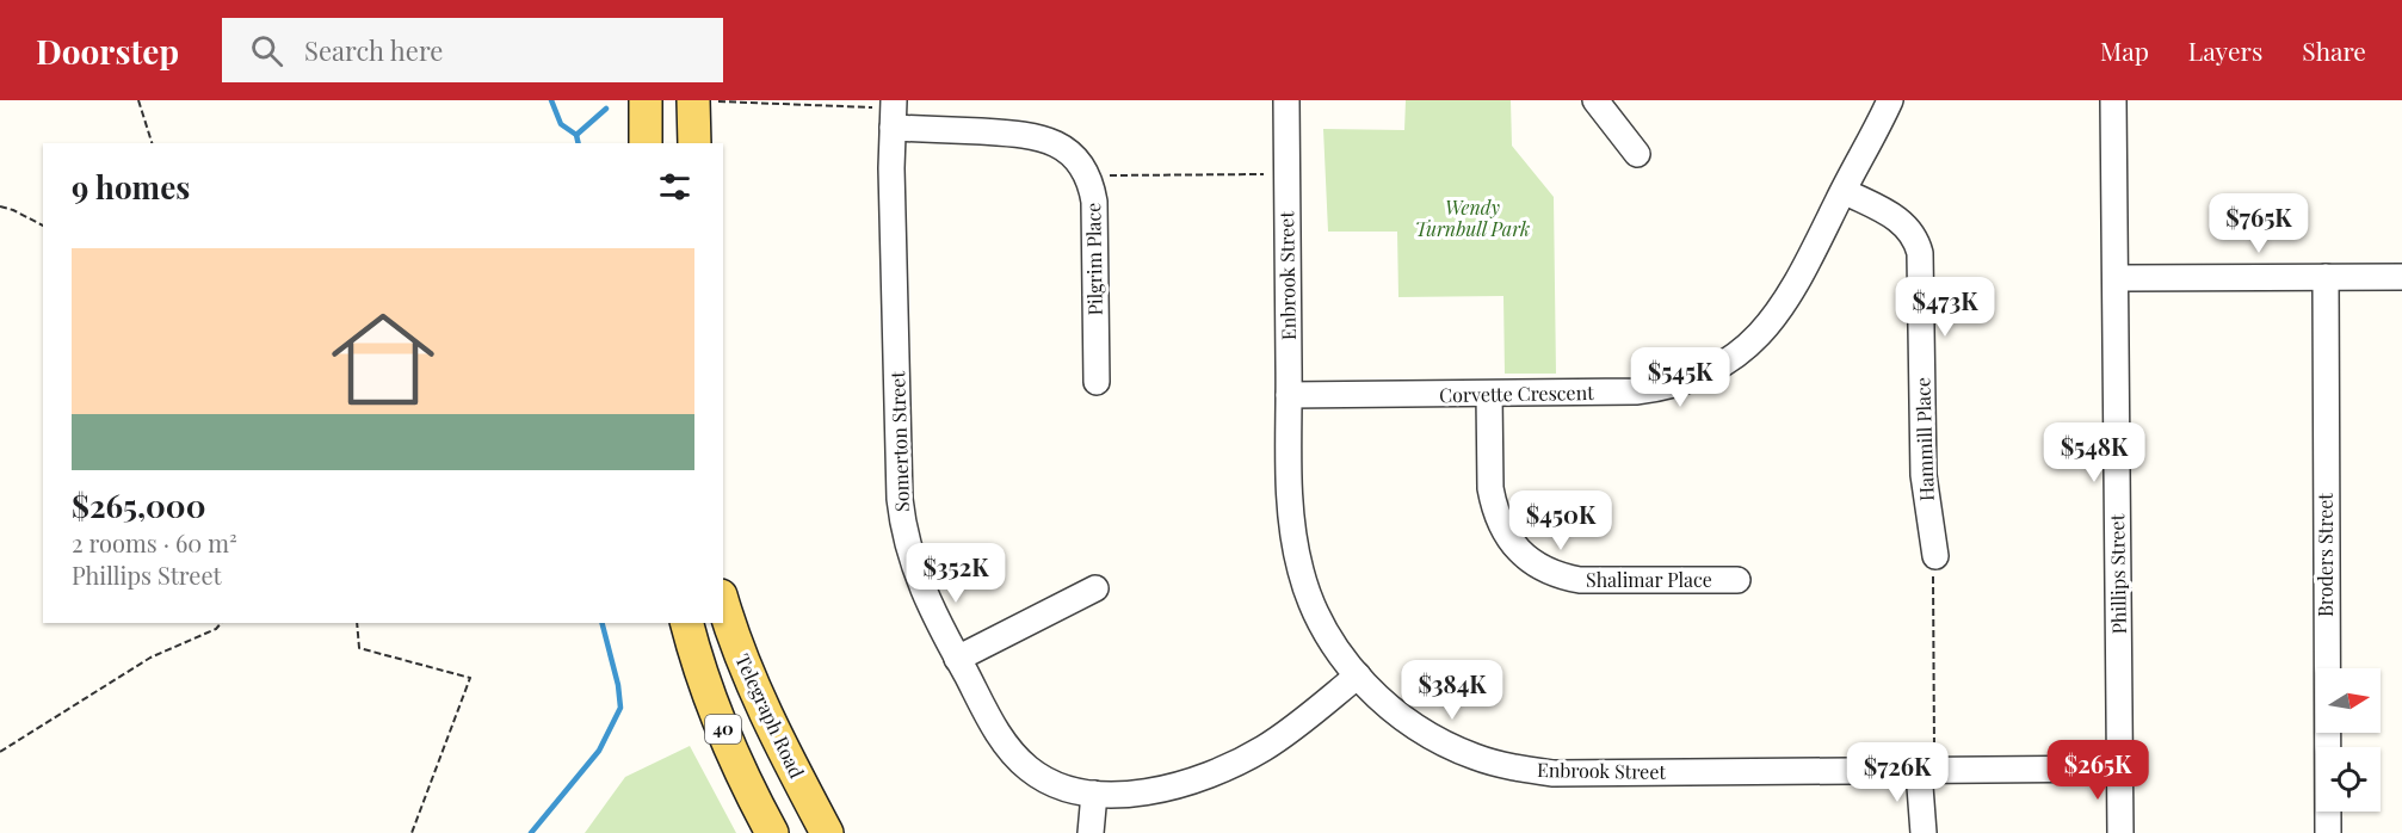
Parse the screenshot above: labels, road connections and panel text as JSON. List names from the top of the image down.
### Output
{
  "streets": {
    "main road": ["Telegraph Road", "40"],
    "street": [
      "Pilgrim Place",
      "Enbrook Street",
      "Corvette Crescent",
      "Hammill Place",
      "Somerton Street",
      "Broders Street",
      "Phillips Street",
      "Shalimar Place"
    ]
  },
  "crossings": [
    ["Pilgrim Place", "Somerton Street"],
    ["Enbrook Street", "Corvette Crescent"],
    ["Enbrook Street", "Somerton Street"],
    ["Enbrook Street", "Phillips Street"],
    ["Corvette Crescent", "Hammill Place"],
    ["Corvette Crescent", "Shalimar Place"]
  ],
  "parks": ["Wendy Turnbull Park"],
  "north": "right",
  "page": {
    "header": "Doorstep",
    "search": "Search here",
    "nav": ["Map", "Layers", "Share"],
    "heading": "9 homes",
    "price": [
      "$765K",
      "$473K",
      "$545K",
      "$548K",
      "$450K",
      "$352K",
      "$384K",
      "$265K",
      "$726K"
    ],
    "list": [
      {
        "name": "$265,000",
        "note": "2 rooms · 60 m² · Phillips Street"
      }
    ]
  }
}
